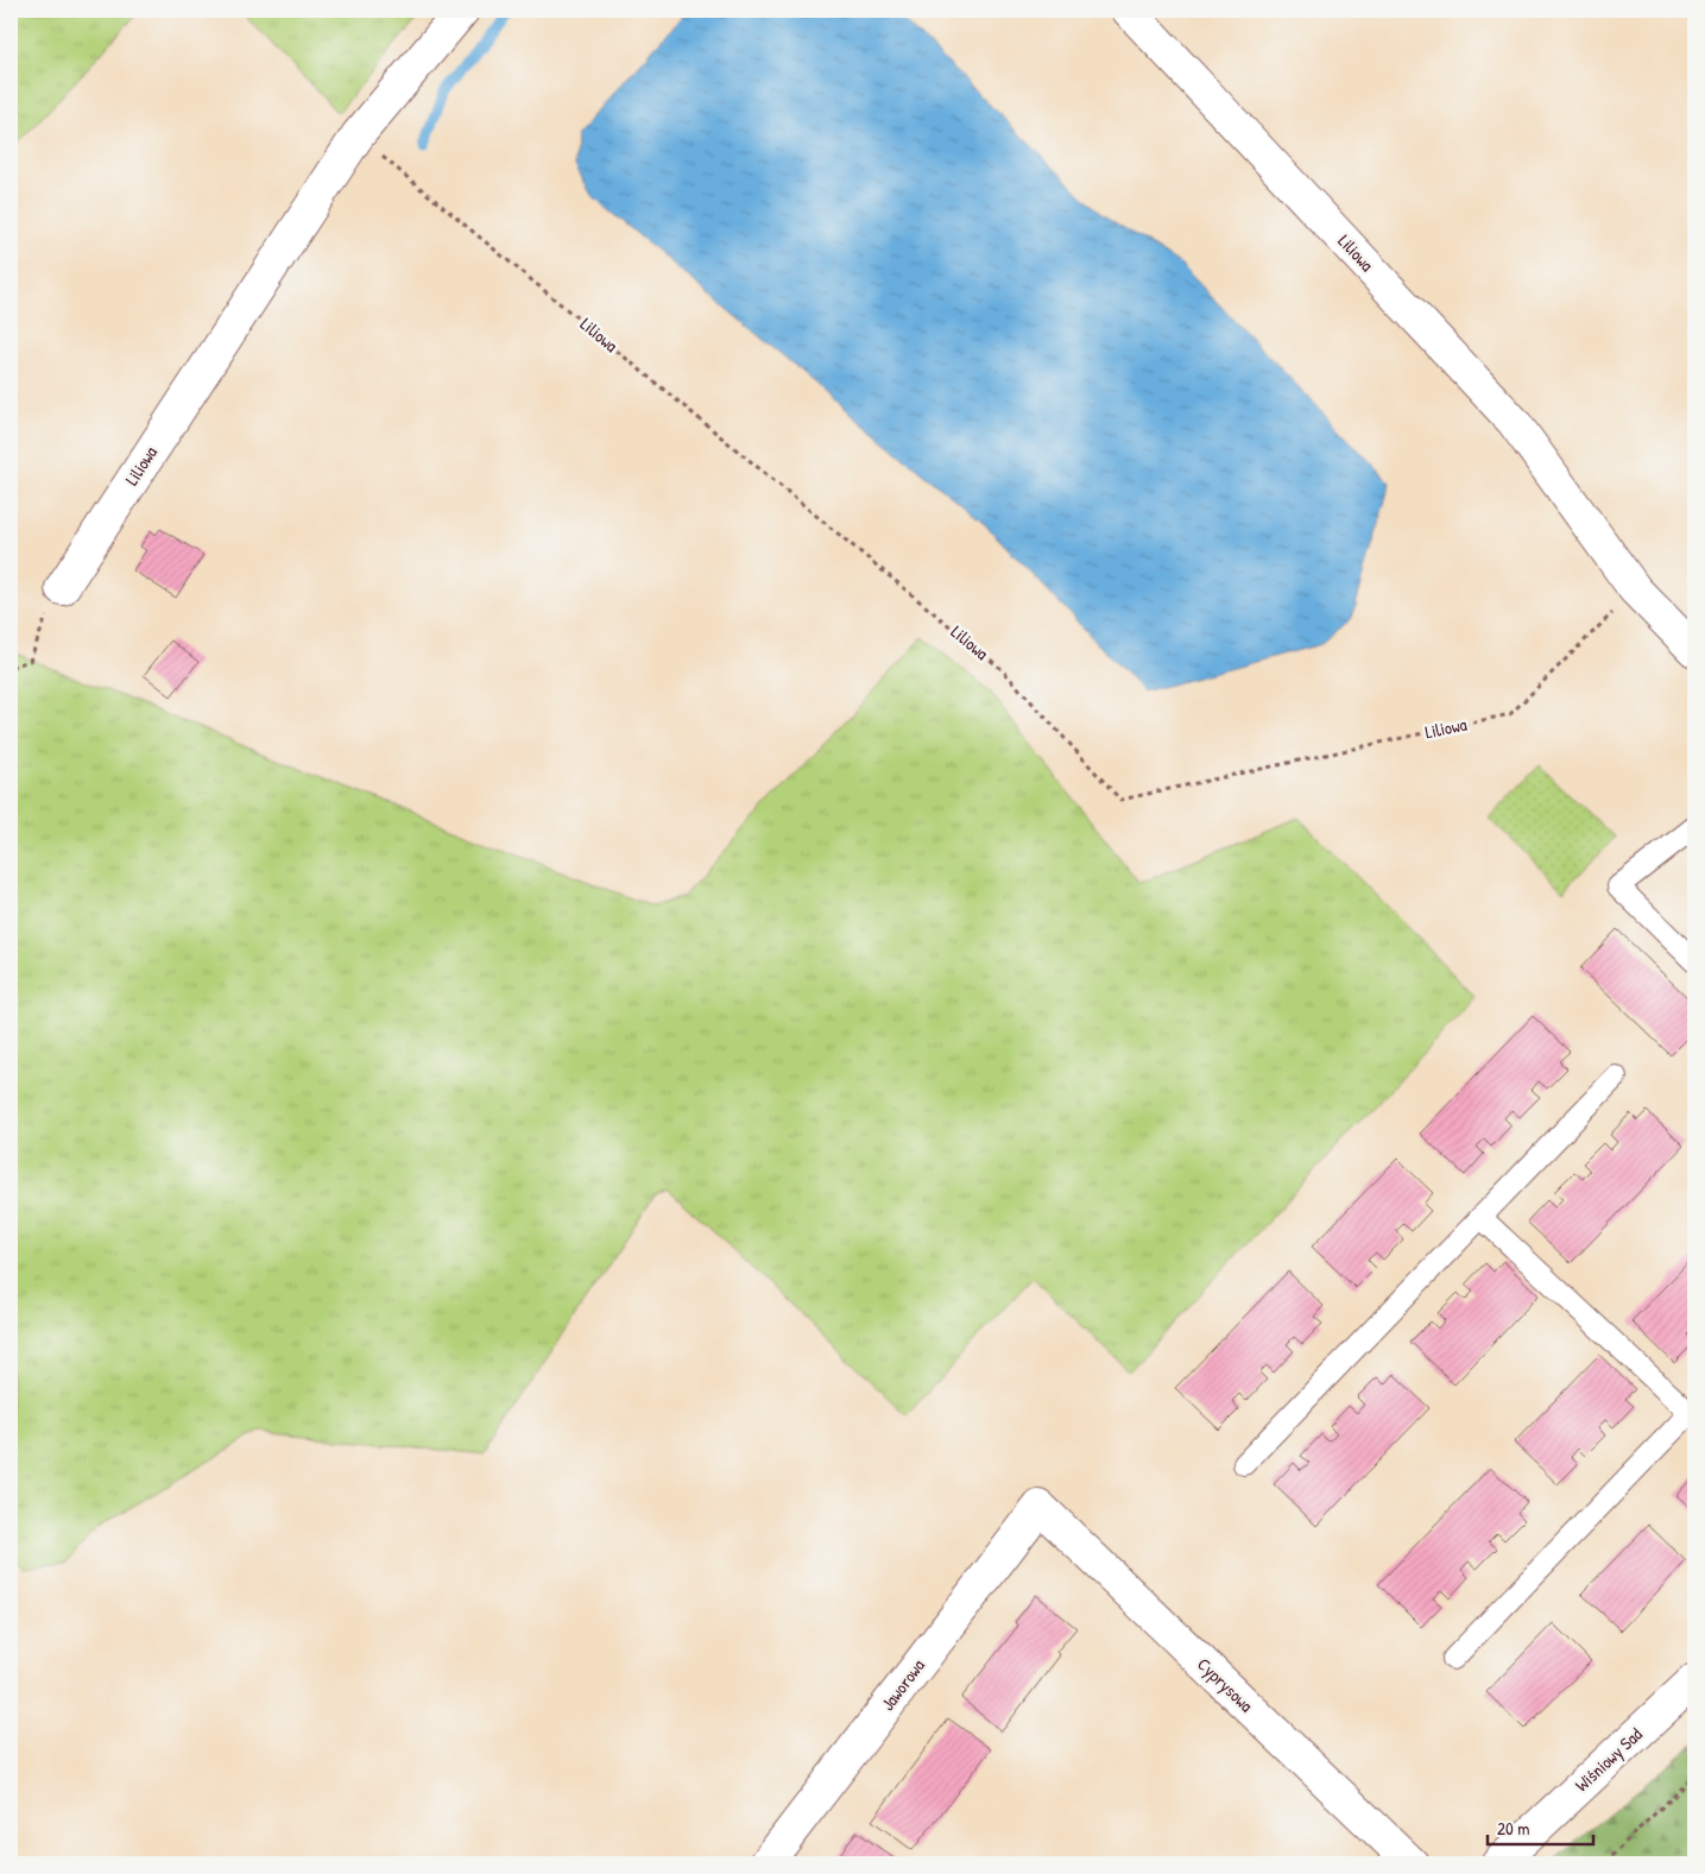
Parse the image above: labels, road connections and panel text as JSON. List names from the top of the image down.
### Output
{
  "streets": {
    "street": [
      "Liliowa",
      "Jaworowa",
      "Cyprysowa",
      "Wiśniowy Sad"
    ]
  },
  "crossings": [
    ["Jaworowa", "Cyprysowa"]
  ],
  "scale_bar": "20 m"
}
